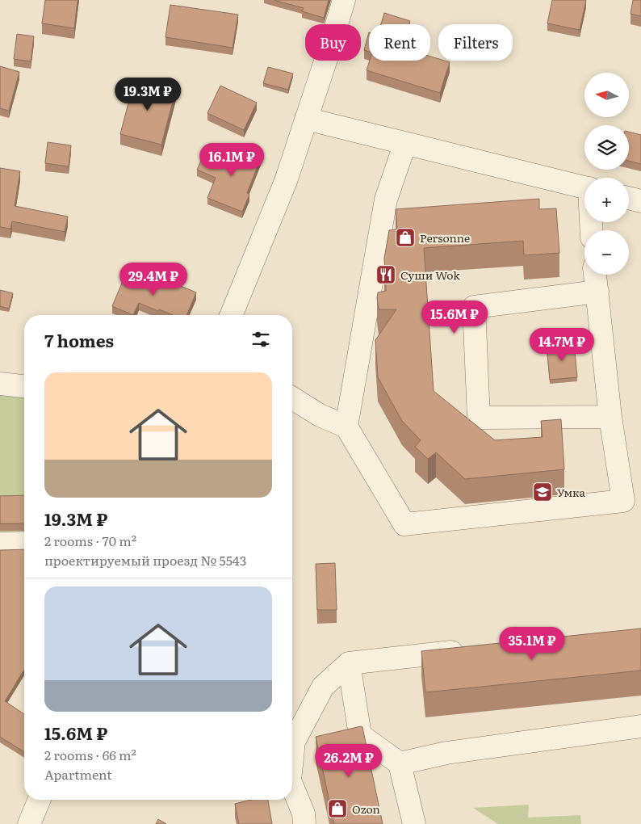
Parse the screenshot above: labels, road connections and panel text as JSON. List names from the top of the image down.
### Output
{
  "places": {
    "shop": ["Personne", "Ozon"],
    "restaurant": ["Суши Wok"],
    "school or university": ["Умка"]
  },
  "north": "left",
  "page": {
    "chip": ["Buy", "Rent", "Filters"],
    "map_buttons": ["+", "−"],
    "price": [
      "19.3M ₽",
      "16.1M ₽",
      "29.4M ₽",
      "15.6M ₽",
      "14.7M ₽",
      "35.1M ₽",
      "26.2M ₽"
    ],
    "heading": "7 homes",
    "list": [
      {
        "name": "19.3M ₽",
        "note": "2 rooms · 70 m² · проектируемый проезд № 5543"
      },
      {
        "name": "15.6M ₽",
        "note": "2 rooms · 66 m² · Apartment"
      }
    ]
  }
}
